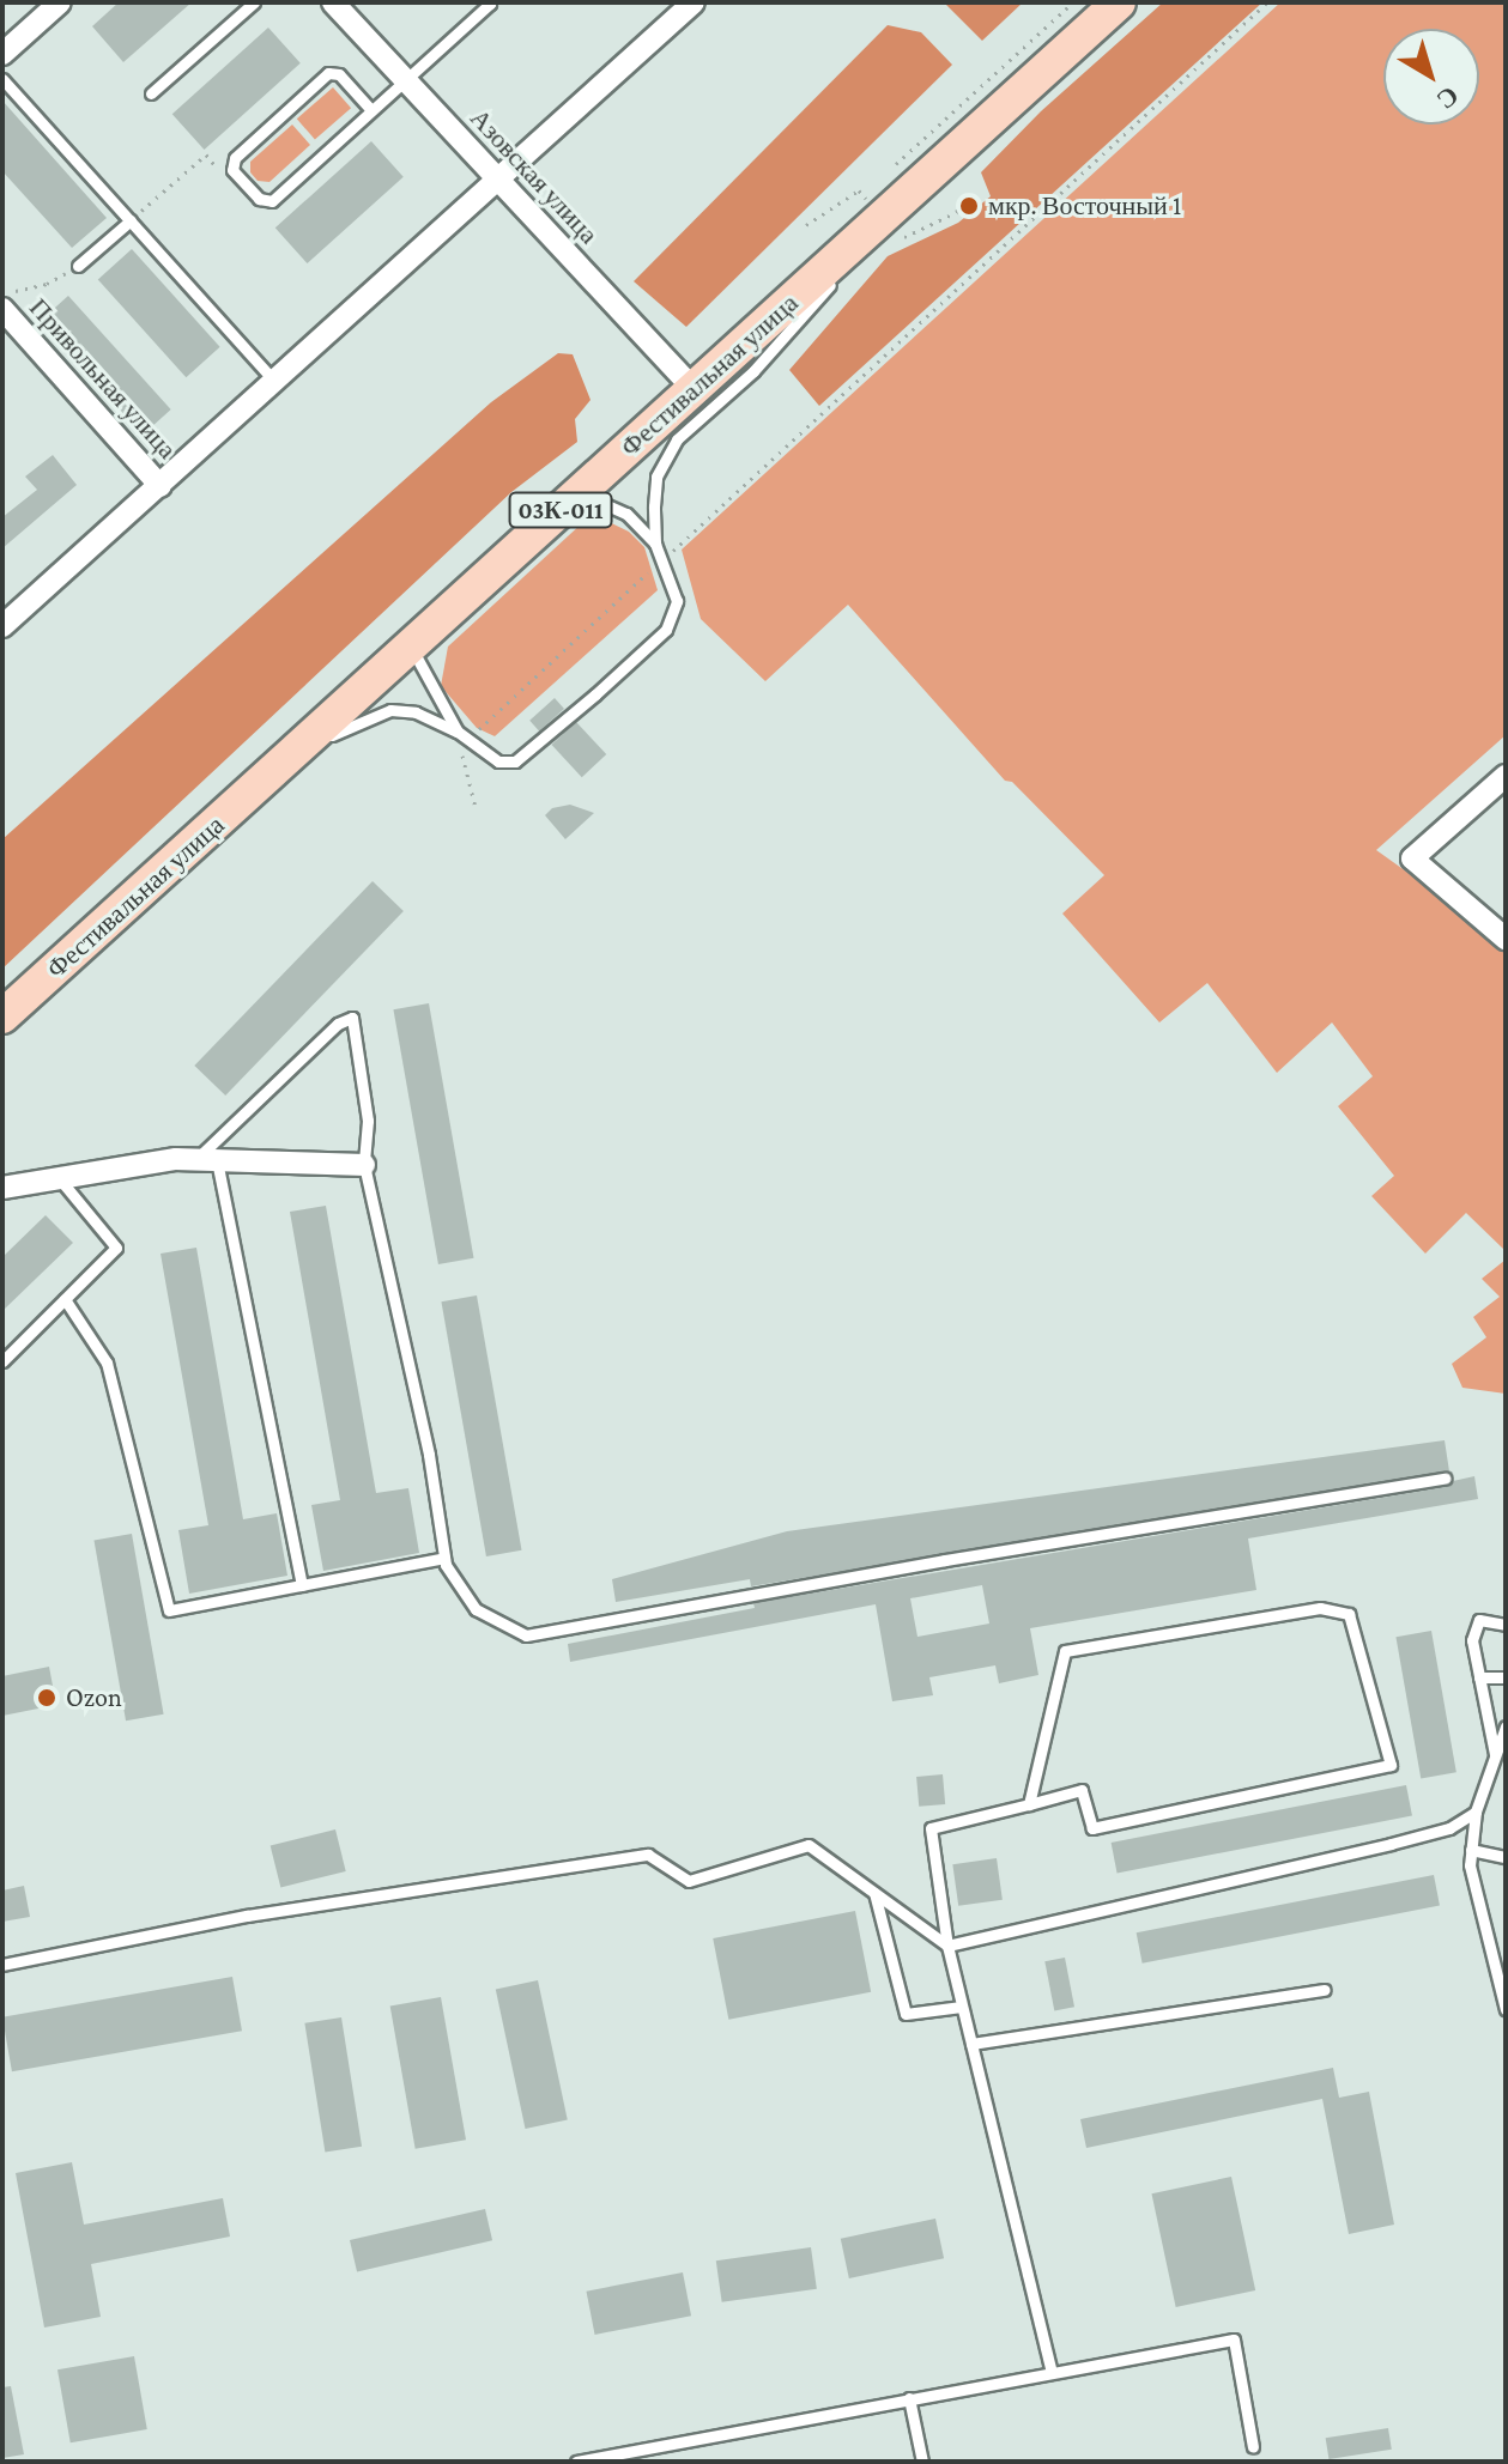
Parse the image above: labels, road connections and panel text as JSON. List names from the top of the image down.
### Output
{
  "streets": {
    "main road": ["Фестивальная улица", "03К-011"],
    "street": ["Азовская улица", "Привольная улица"]
  },
  "crossings": [
    ["Азовская улица", "Фестивальная улица"]
  ],
  "places": ["мкр. Восточный 1", "Ozon"],
  "north": "bottom right"
}
